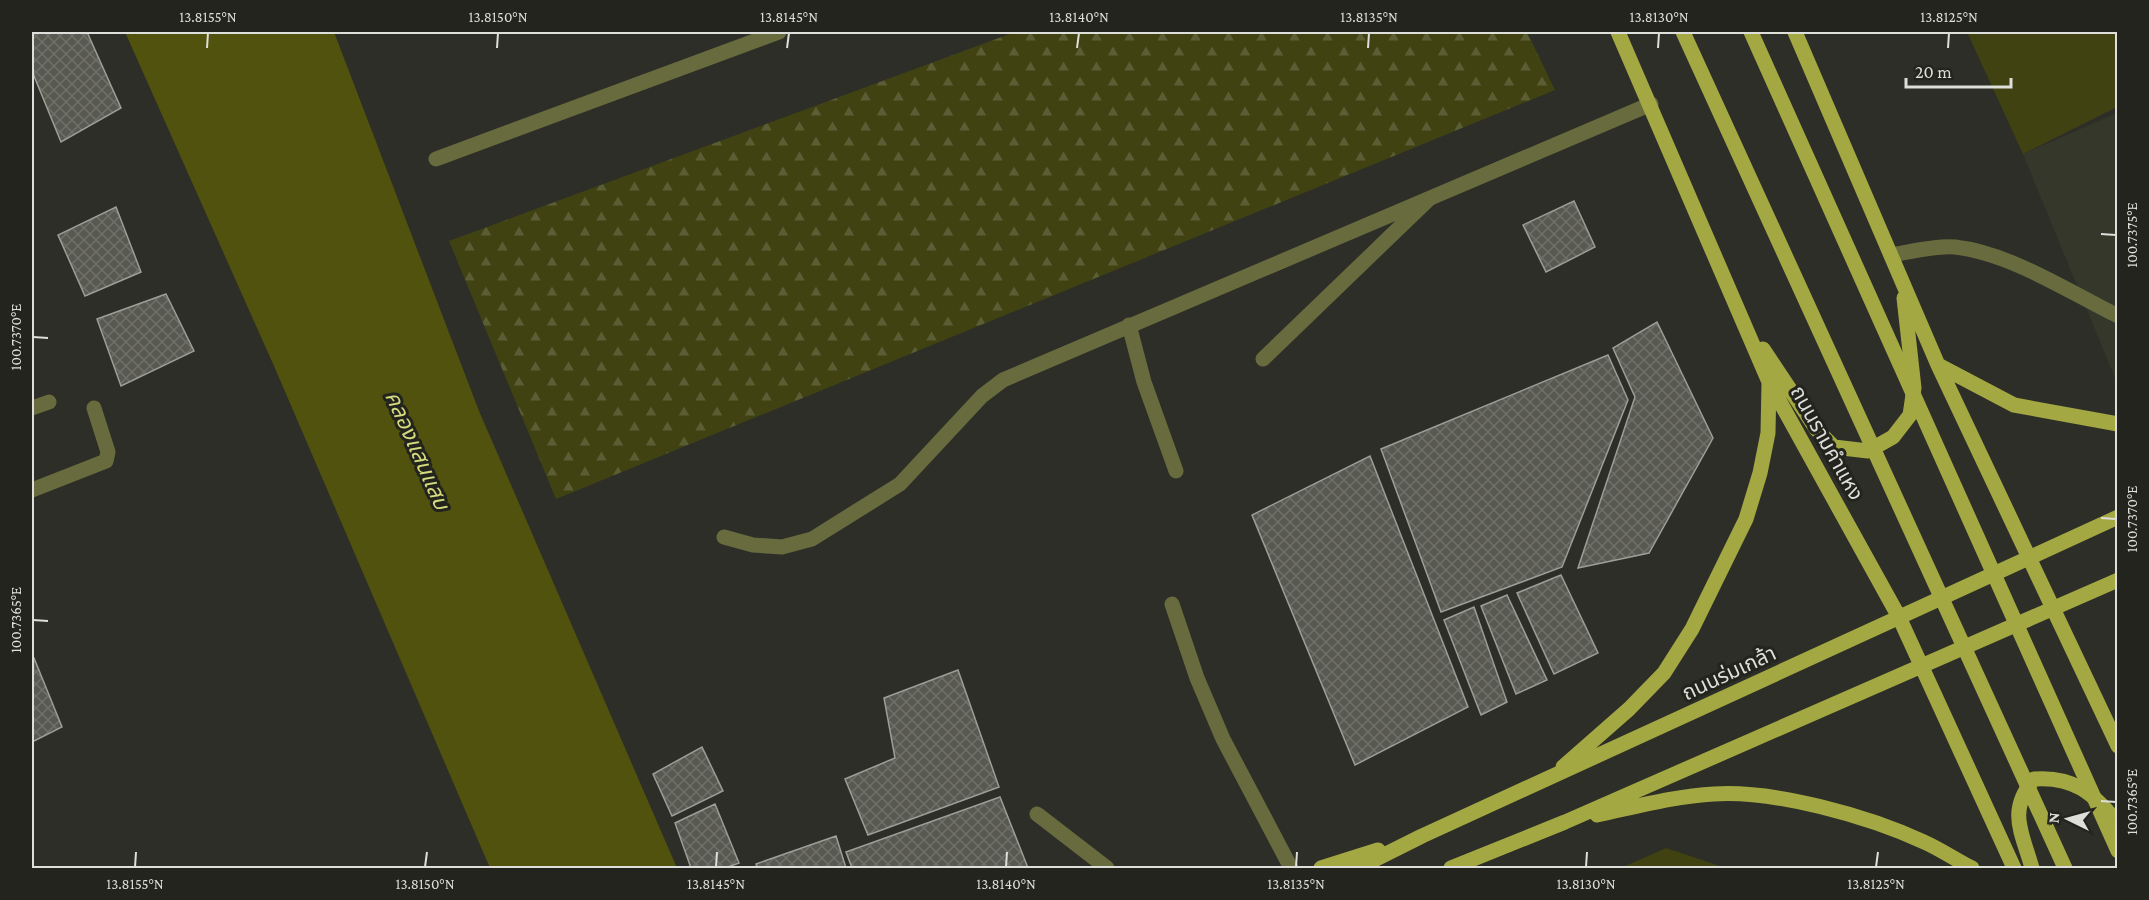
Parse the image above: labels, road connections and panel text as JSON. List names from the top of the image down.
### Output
{
  "streets": {
    "main road": ["ถนนรามคำแหง", "ถนนร่มเกล้า"]
  },
  "crossings": [
    ["ถนนรามคำแหง", "ถนนร่มเกล้า"]
  ],
  "water": ["คลองแสนแสบ"],
  "scale_bar": "20 m",
  "north": "left",
  "coordinates": [
    "13.8155°N",
    "13.8150°N",
    "13.8145°N",
    "13.8140°N",
    "13.8135°N",
    "13.8130°N",
    "13.8125°N",
    "100.7375°E",
    "100.7370°E",
    "100.7365°E"
  ]
}
